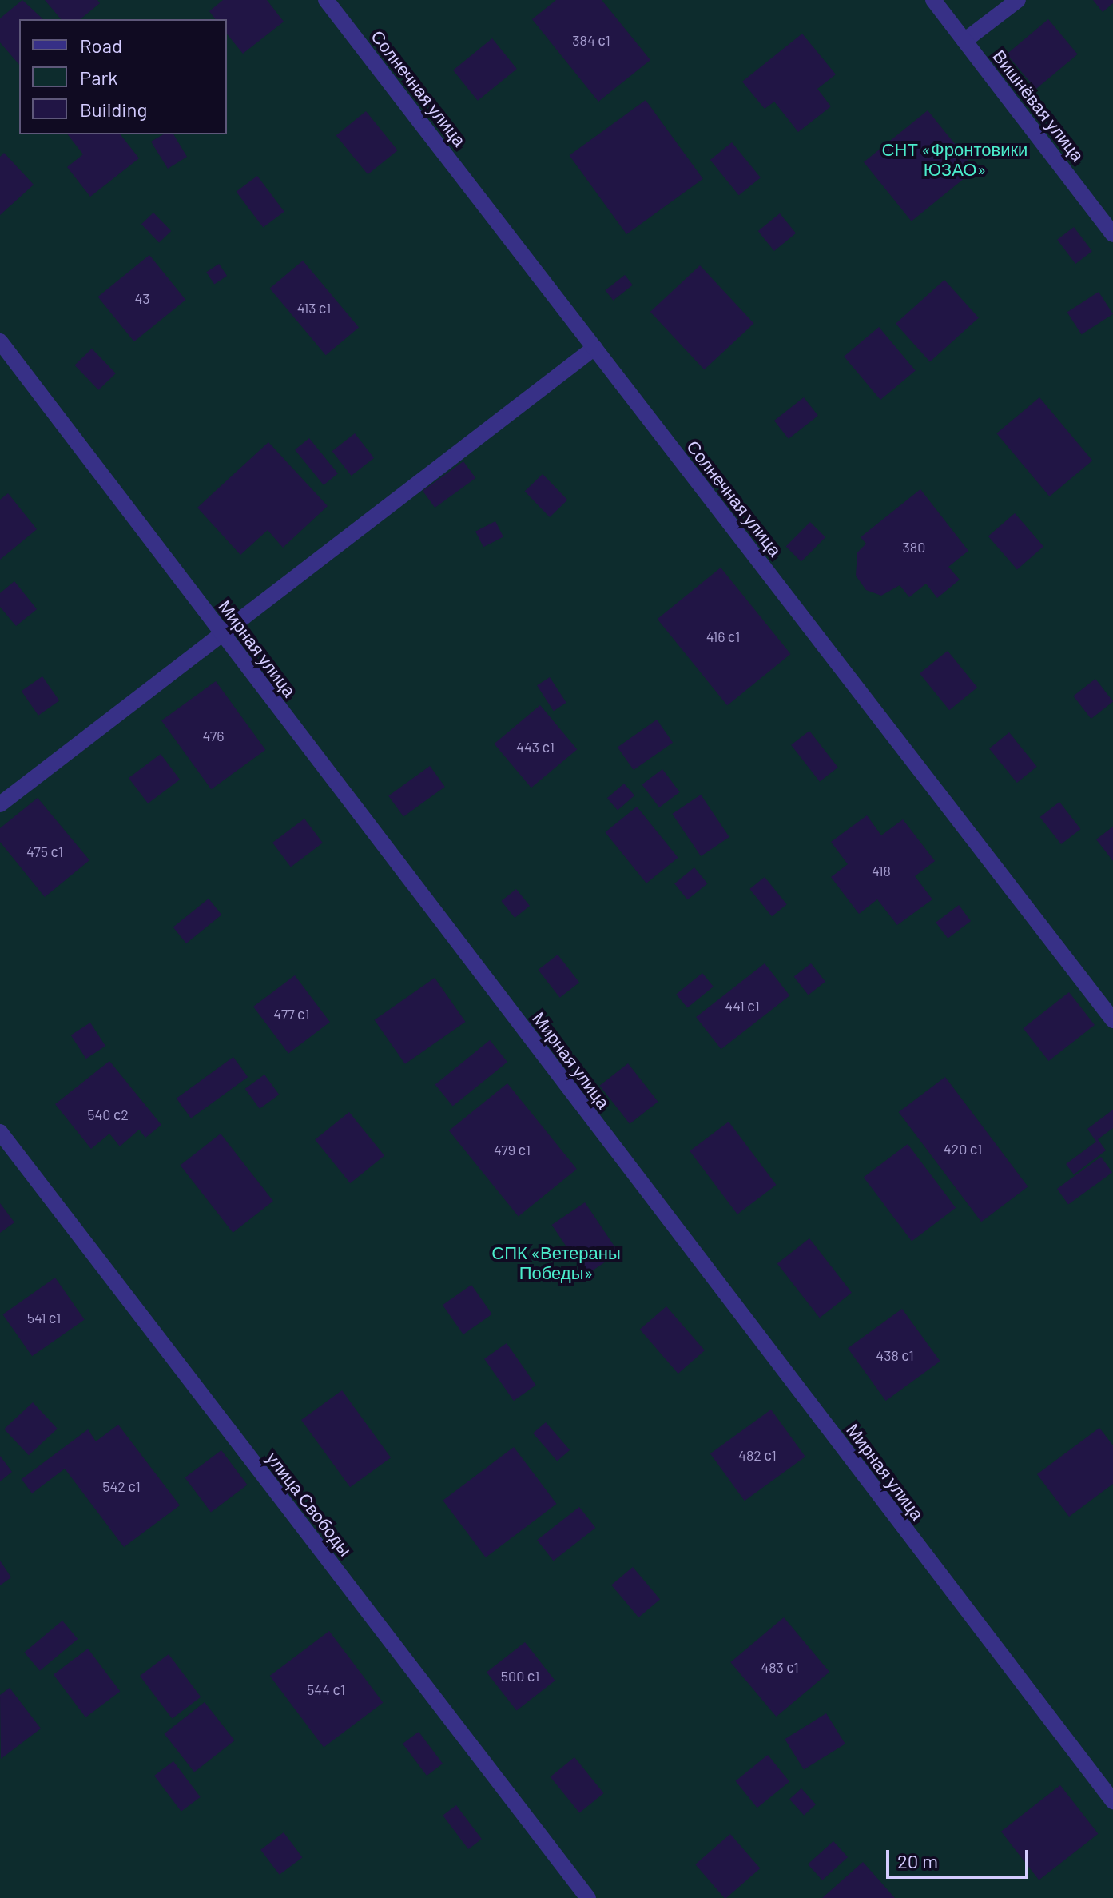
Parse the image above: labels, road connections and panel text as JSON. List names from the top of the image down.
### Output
{
  "streets": {
    "street": [
      "Солнечная улица",
      "Вишнёвая улица",
      "Мирная улица",
      "улица Свободы"
    ]
  },
  "parks": ["СНТ «Фронтовики ЮЗАО»", "СПК «Ветераны Победы»"],
  "house_numbers": [
    "384 с1",
    "43",
    "413 с1",
    "380",
    "416 с1",
    "476",
    "443 с1",
    "475 с1",
    "418",
    "441 с1",
    "477 с1",
    "540 с2",
    "420 с1",
    "479 с1",
    "541 с1",
    "438 с1",
    "482 с1",
    "542 с1",
    "483 с1",
    "500 с1",
    "544 с1"
  ],
  "legend": ["Road", "Park", "Building"],
  "scale_bar": "20 m"
}
